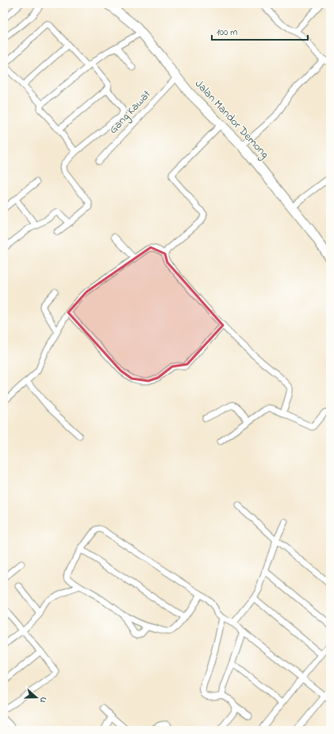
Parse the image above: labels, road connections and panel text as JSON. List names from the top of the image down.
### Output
{
  "streets": {
    "main road": ["Jalan Mandor Demong"],
    "street": ["Gang Kawat"]
  },
  "crossings": [
    ["Gang Kawat", "Jalan Mandor Demong"]
  ],
  "scale_bar": "100 m",
  "north": "right"
}
